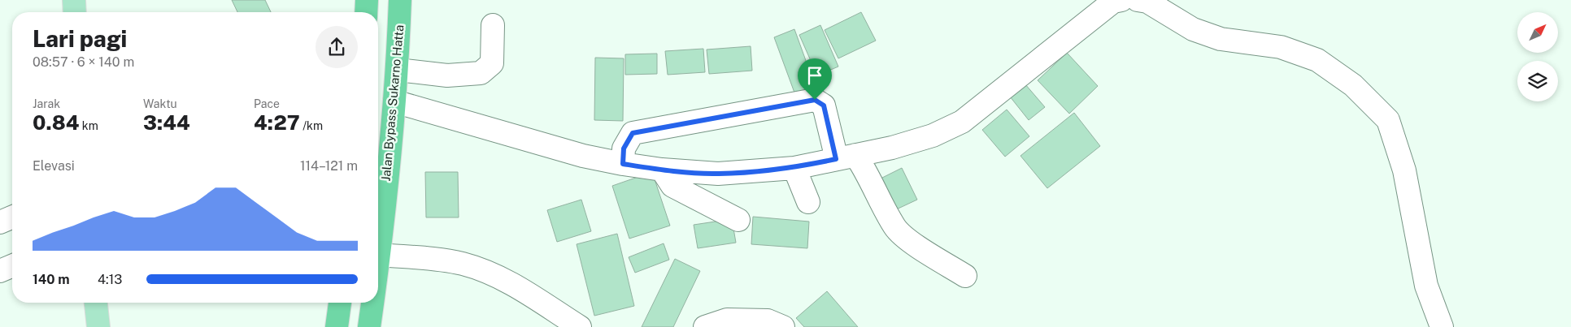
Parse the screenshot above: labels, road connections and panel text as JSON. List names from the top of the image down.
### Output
{
  "streets": {
    "highway": ["Jalan Bypass Sukarno Hatta"]
  },
  "north": "top right",
  "page": {
    "heading": ["Lari pagi", "08:57 · 6 × 140 m"],
    "stats": [
      ["Jarak", "0.84 km"],
      ["Waktu", "3:44"],
      ["Pace", "4:27 /km"]
    ],
    "chart": ["Elevasi", "114–121 m"],
    "list": [
      {
        "name": "140 m",
        "note": "4:13"
      }
    ]
  }
}
